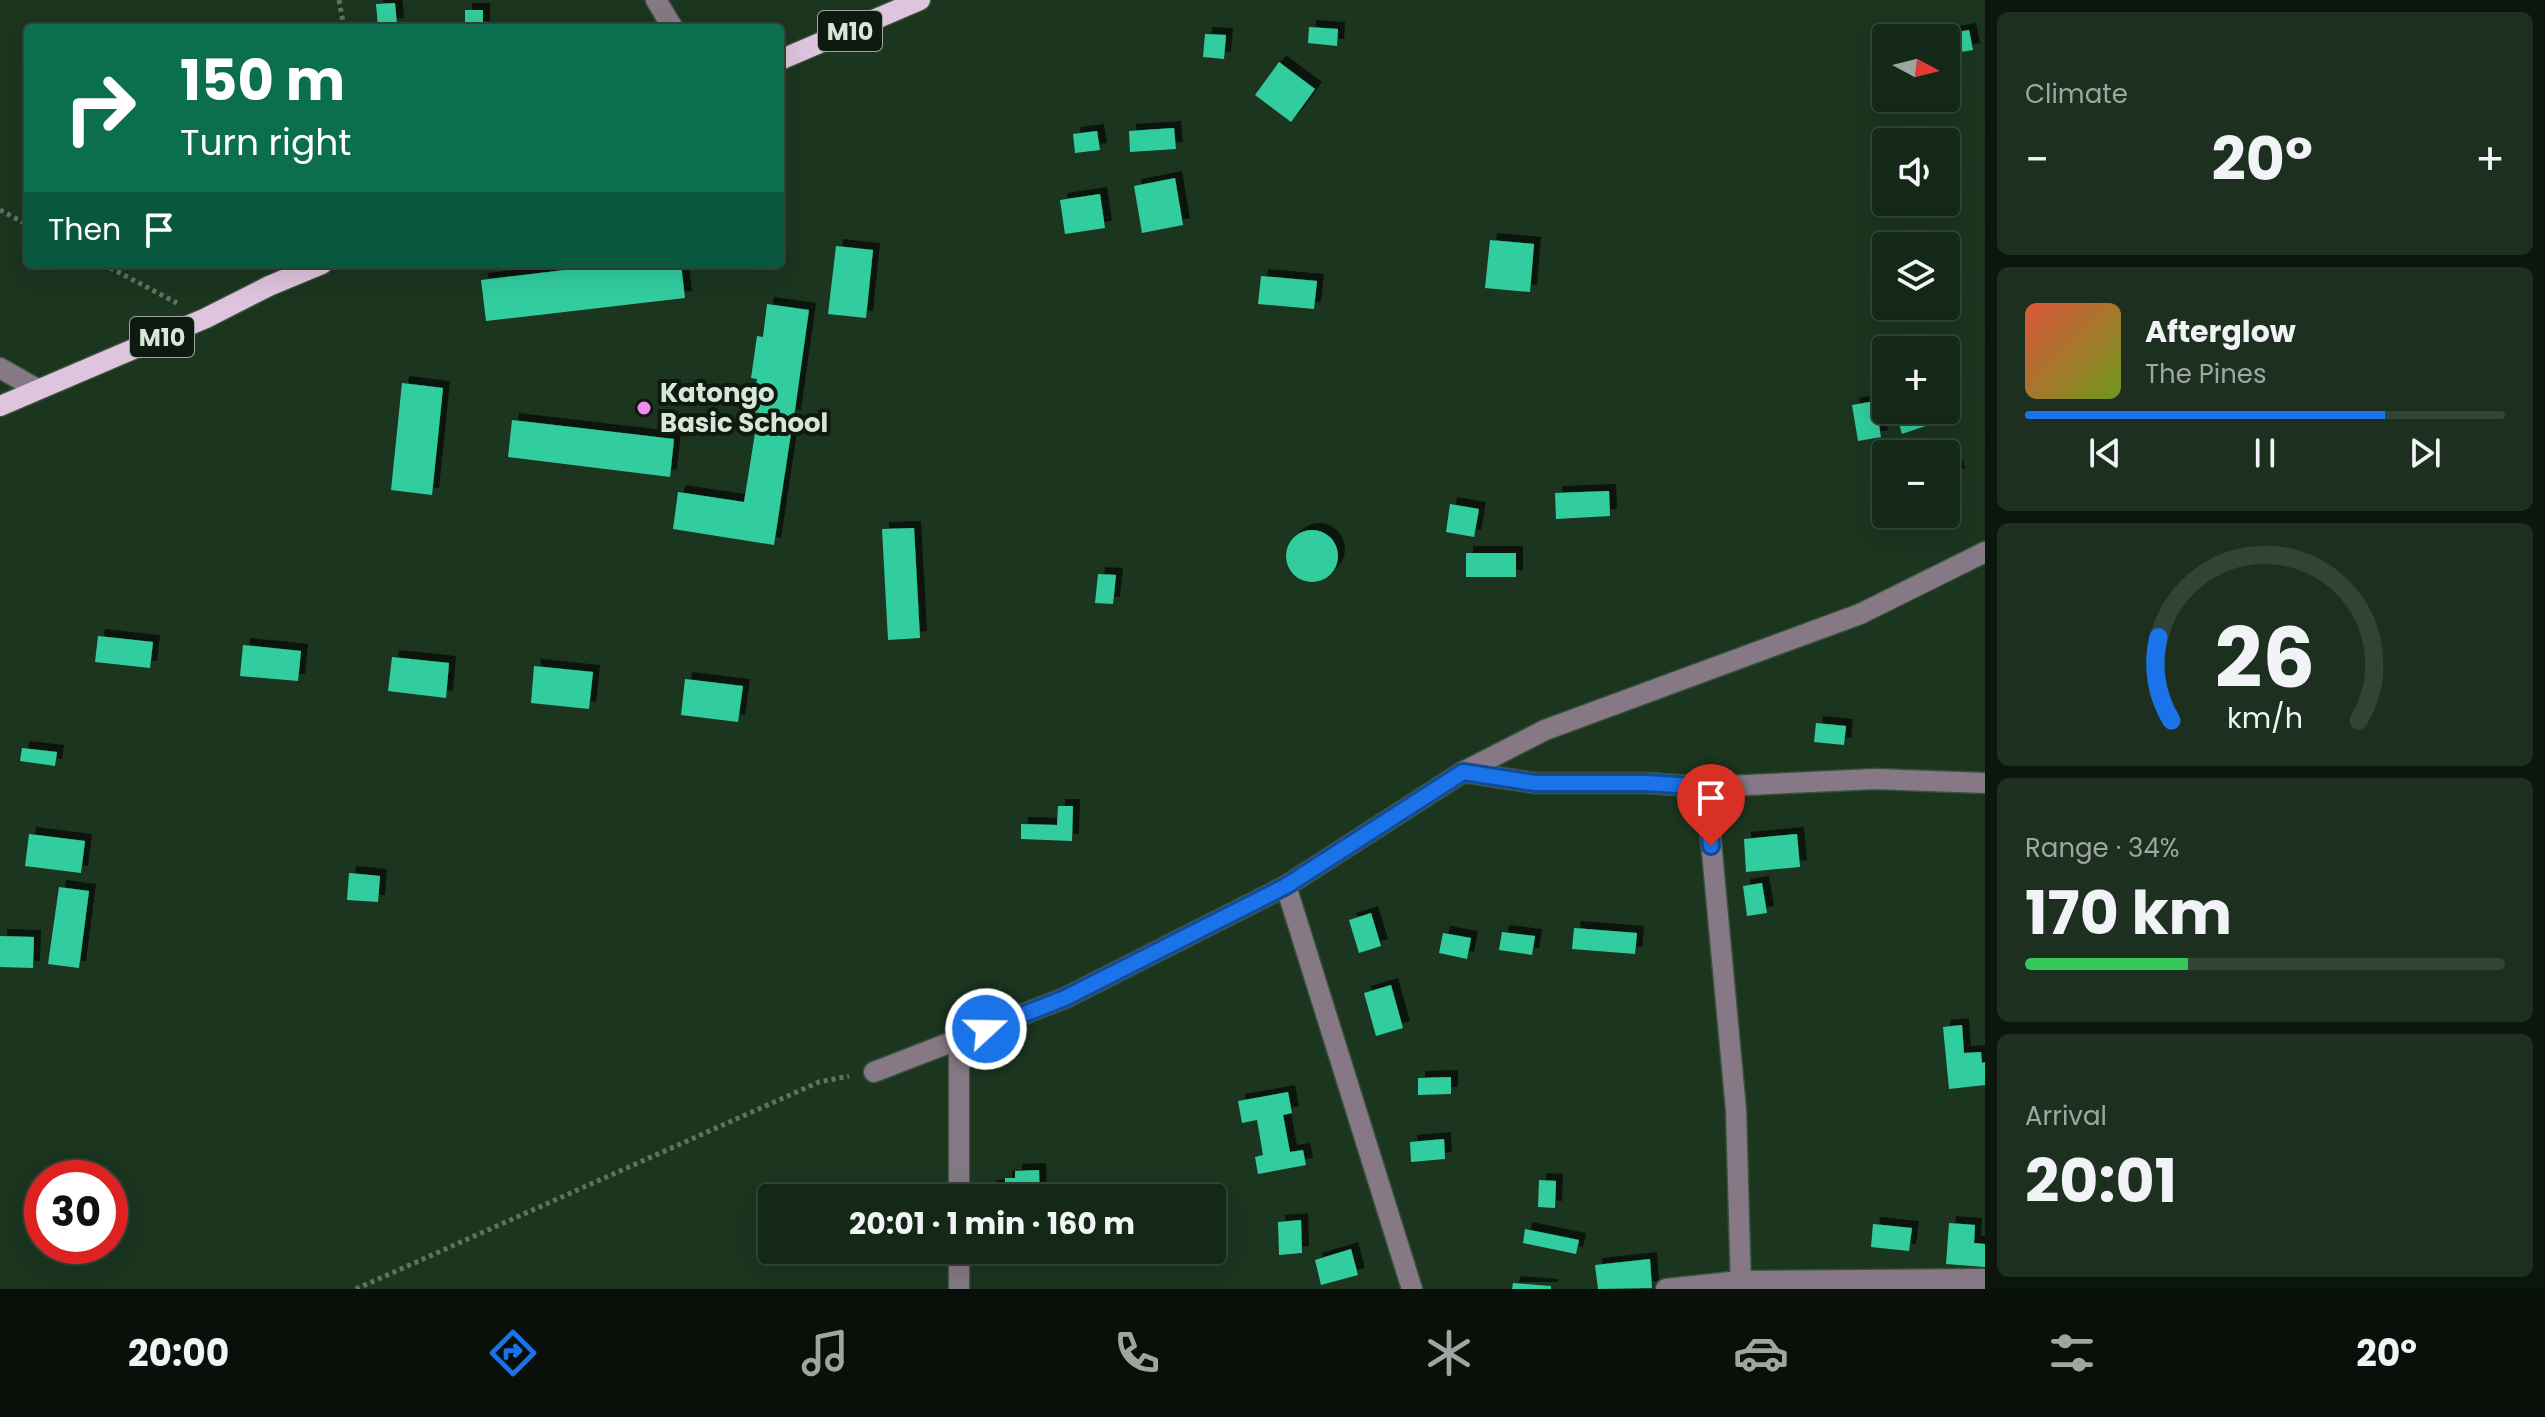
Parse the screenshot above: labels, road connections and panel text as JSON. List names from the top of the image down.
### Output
{
  "streets": {
    "main road": ["M10"]
  },
  "places": ["Katongo Basic School"],
  "north": "right",
  "page": {
    "tile": [
      "Climate",
      ["Range · 34%", "170 km"],
      ["Arrival", "20:01"]
    ],
    "map_buttons": ["+", "−"],
    "turn": ["150 m", "Turn right"],
    "heat": ["−", "20°", "+"],
    "then": "Then",
    "song": ["Afterglow", "The Pines"],
    "limit": "30",
    "trip": "20:01 · 1 min · 160 m",
    "tabs": ["20:00", "20°"],
    "gauge": ["26", "km/h"]
  }
}
